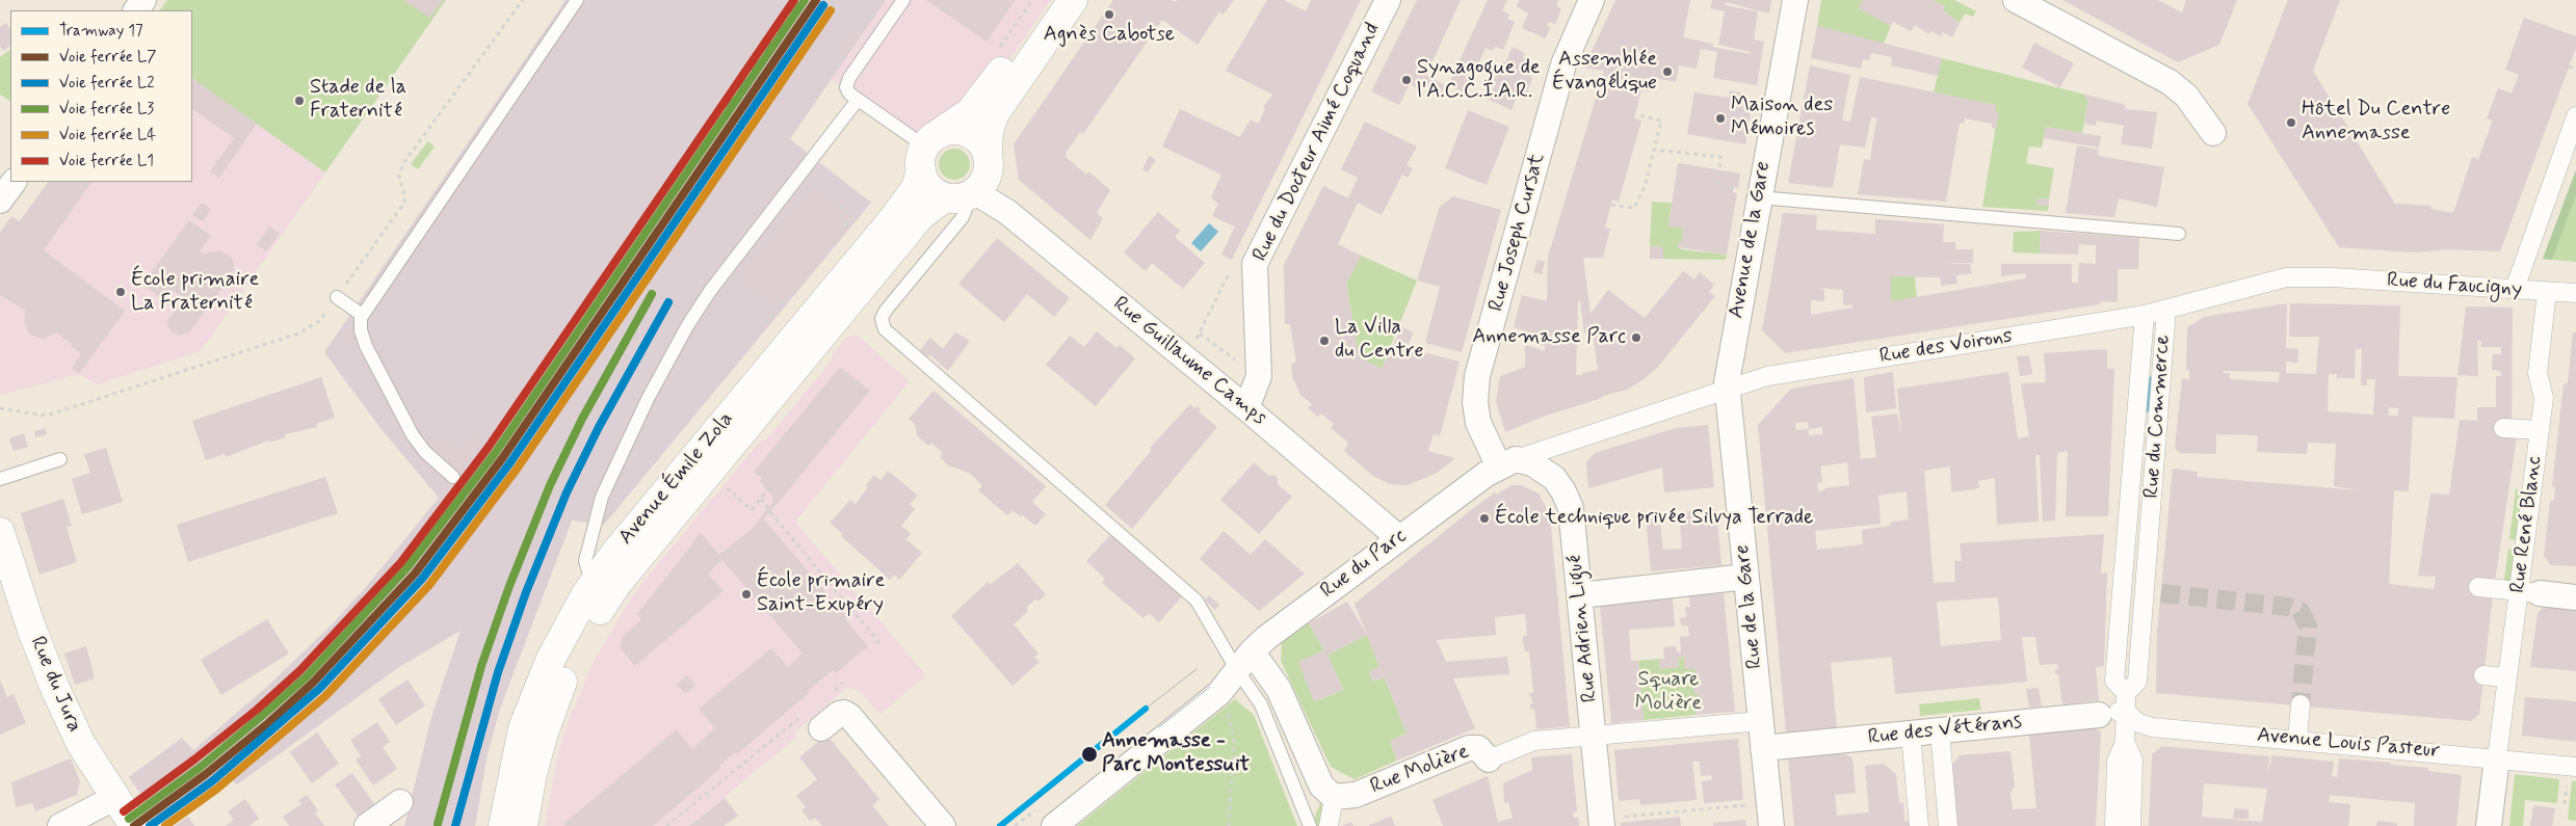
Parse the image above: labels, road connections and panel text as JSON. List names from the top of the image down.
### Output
{
  "streets": {
    "street": [
      "Rue du Docteur Aimé Coquand",
      "Rue Joseph Cursat",
      "Avenue de la Gare",
      "Rue du Faucigny",
      "Rue des Voirons",
      "Rue Guillaume Camps",
      "Rue du Commerce",
      "Avenue Émile Zola",
      "Rue René Blanc",
      "Rue du Parc",
      "Rue de la Gare",
      "Rue Adrien Ligué",
      "Rue du Jura",
      "Rue des Vétérans",
      "Avenue Louis Pasteur",
      "Rue Molière"
    ]
  },
  "crossings": [
    ["Rue du Docteur Aimé Coquand", "Rue Guillaume Camps"],
    ["Rue Joseph Cursat", "Rue du Parc"],
    ["Rue Joseph Cursat", "Rue Adrien Ligué"],
    ["Avenue de la Gare", "Rue des Voirons"],
    ["Avenue de la Gare", "Rue du Parc"],
    ["Avenue de la Gare", "Rue de la Gare"],
    ["Rue du Faucigny", "Rue des Voirons"],
    ["Rue du Faucigny", "Rue du Commerce"],
    ["Rue du Faucigny", "Rue René Blanc"],
    ["Rue des Voirons", "Rue du Commerce"],
    ["Rue des Voirons", "Rue du Parc"],
    ["Rue des Voirons", "Rue de la Gare"],
    ["Rue Guillaume Camps", "Avenue Émile Zola"],
    ["Rue Guillaume Camps", "Rue du Parc"],
    ["Rue du Commerce", "Rue des Vétérans"],
    ["Rue du Commerce", "Avenue Louis Pasteur"],
    ["Rue René Blanc", "Avenue Louis Pasteur"],
    ["Rue du Parc", "Rue de la Gare"],
    ["Rue du Parc", "Rue Adrien Ligué"],
    ["Rue de la Gare", "Rue des Vétérans"],
    ["Rue de la Gare", "Rue Molière"],
    ["Rue Adrien Ligué", "Rue Molière"],
    ["Rue des Vétérans", "Avenue Louis Pasteur"]
  ],
  "parks": ["Square Molière"],
  "places": [
    "Agnès Cabotse",
    "Assemblée Évangélique",
    "Synagogue de l'A.C.C.I.A.R.",
    "Stade de la Fraternité",
    "Maison des Mémoires",
    "Hôtel Du Centre Annemasse",
    "École primaire La Fraternité",
    "Annemasse Parc",
    "La Villa du Centre",
    "École technique privée Silvya Terrade",
    "École primaire Saint-Exupéry",
    "Annemasse - Parc Montessuit"
  ],
  "lines": [
    "rail line L7",
    "rail line L3",
    "rail line L1",
    "rail line L2",
    "rail line L4",
    "tram line 17"
  ],
  "legend": [
    "Tramway 17",
    "Voie ferrée L7",
    "Voie ferrée L2",
    "Voie ferrée L3",
    "Voie ferrée L4",
    "Voie ferrée L1"
  ]
}
